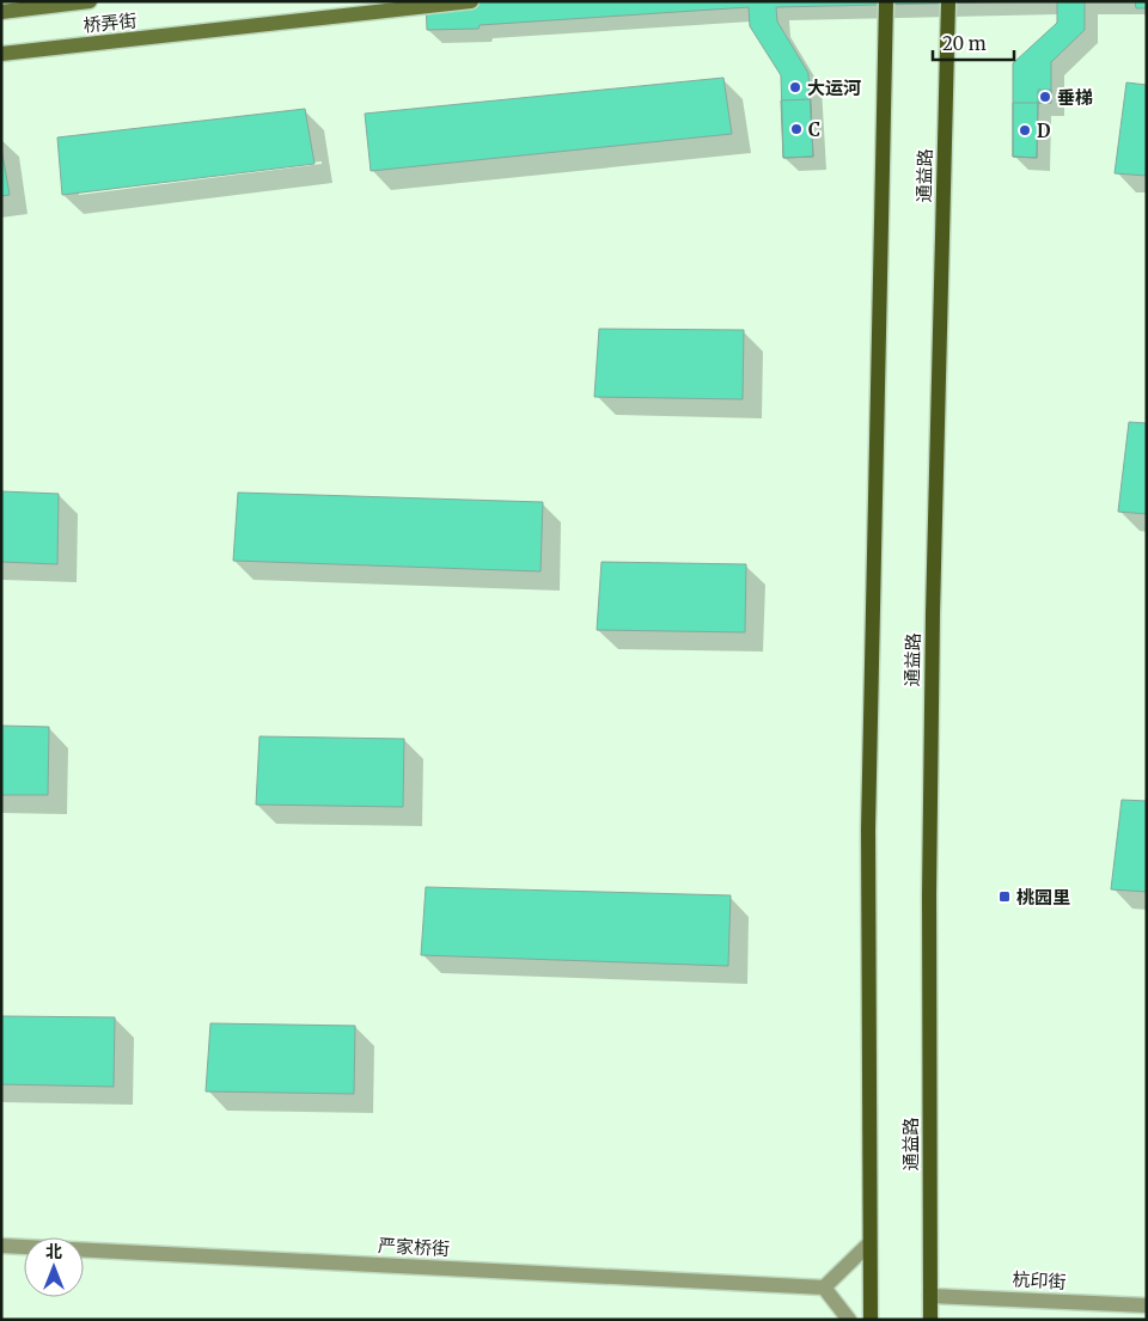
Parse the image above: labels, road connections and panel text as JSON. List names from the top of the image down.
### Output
{
  "streets": {
    "main road": ["通益路"],
    "street": ["桥弄街", "严家桥街", "杭印街"]
  },
  "crossings": [
    ["通益路", "杭印街"]
  ],
  "places": {
    "other": [
      "大运河",
      "垂梯",
      "C",
      "D"
    ],
    "transit": ["桃园里"]
  },
  "scale_bar": "20 m",
  "north": "top"
}
